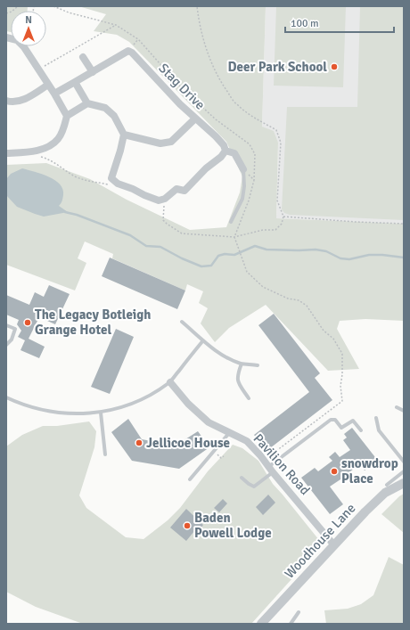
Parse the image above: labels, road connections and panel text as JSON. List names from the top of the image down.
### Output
{
  "streets": {
    "street": ["Stag Drive", "Pavilion Road", "Woodhouse Lane"]
  },
  "crossings": [
    ["Pavilion Road", "Woodhouse Lane"]
  ],
  "places": [
    "Deer Park School",
    "The Legacy Botleigh Grange Hotel",
    "Jellicoe House",
    "snowdrop Place",
    "Baden Powell Lodge"
  ],
  "scale_bar": "100 m",
  "north": "top"
}
